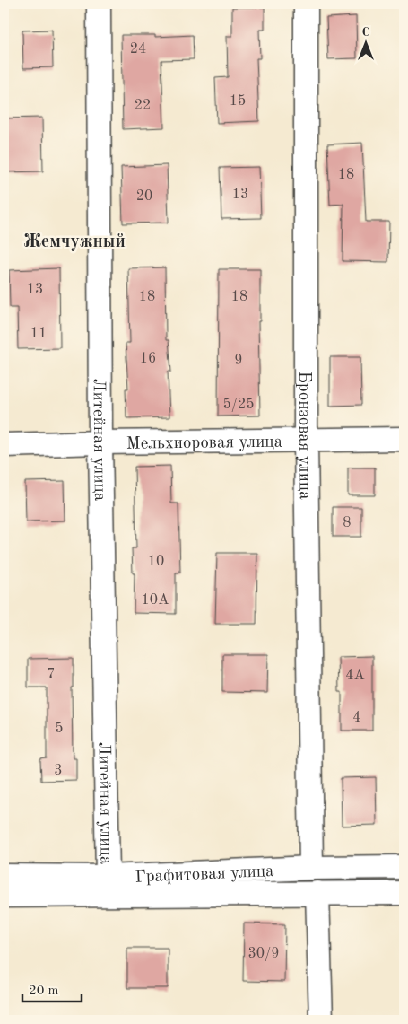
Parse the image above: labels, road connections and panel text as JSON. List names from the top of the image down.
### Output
{
  "streets": {
    "street": [
      "Бронзовая улица",
      "Литейная улица",
      "Мельхиоровая улица",
      "Графитовая улица"
    ]
  },
  "crossings": [
    ["Бронзовая улица", "Мельхиоровая улица"],
    ["Бронзовая улица", "Графитовая улица"],
    ["Литейная улица", "Мельхиоровая улица"],
    ["Литейная улица", "Графитовая улица"]
  ],
  "districts": ["Жемчужный"],
  "house_numbers": [
    "24",
    "15",
    "22",
    "18",
    "13",
    "20",
    "13",
    "18",
    "18",
    "11",
    "16",
    "9",
    "5/25",
    "8",
    "10",
    "10А",
    "7",
    "4А",
    "4",
    "5",
    "3",
    "30/9"
  ],
  "scale_bar": "20 m",
  "north": "top"
}
